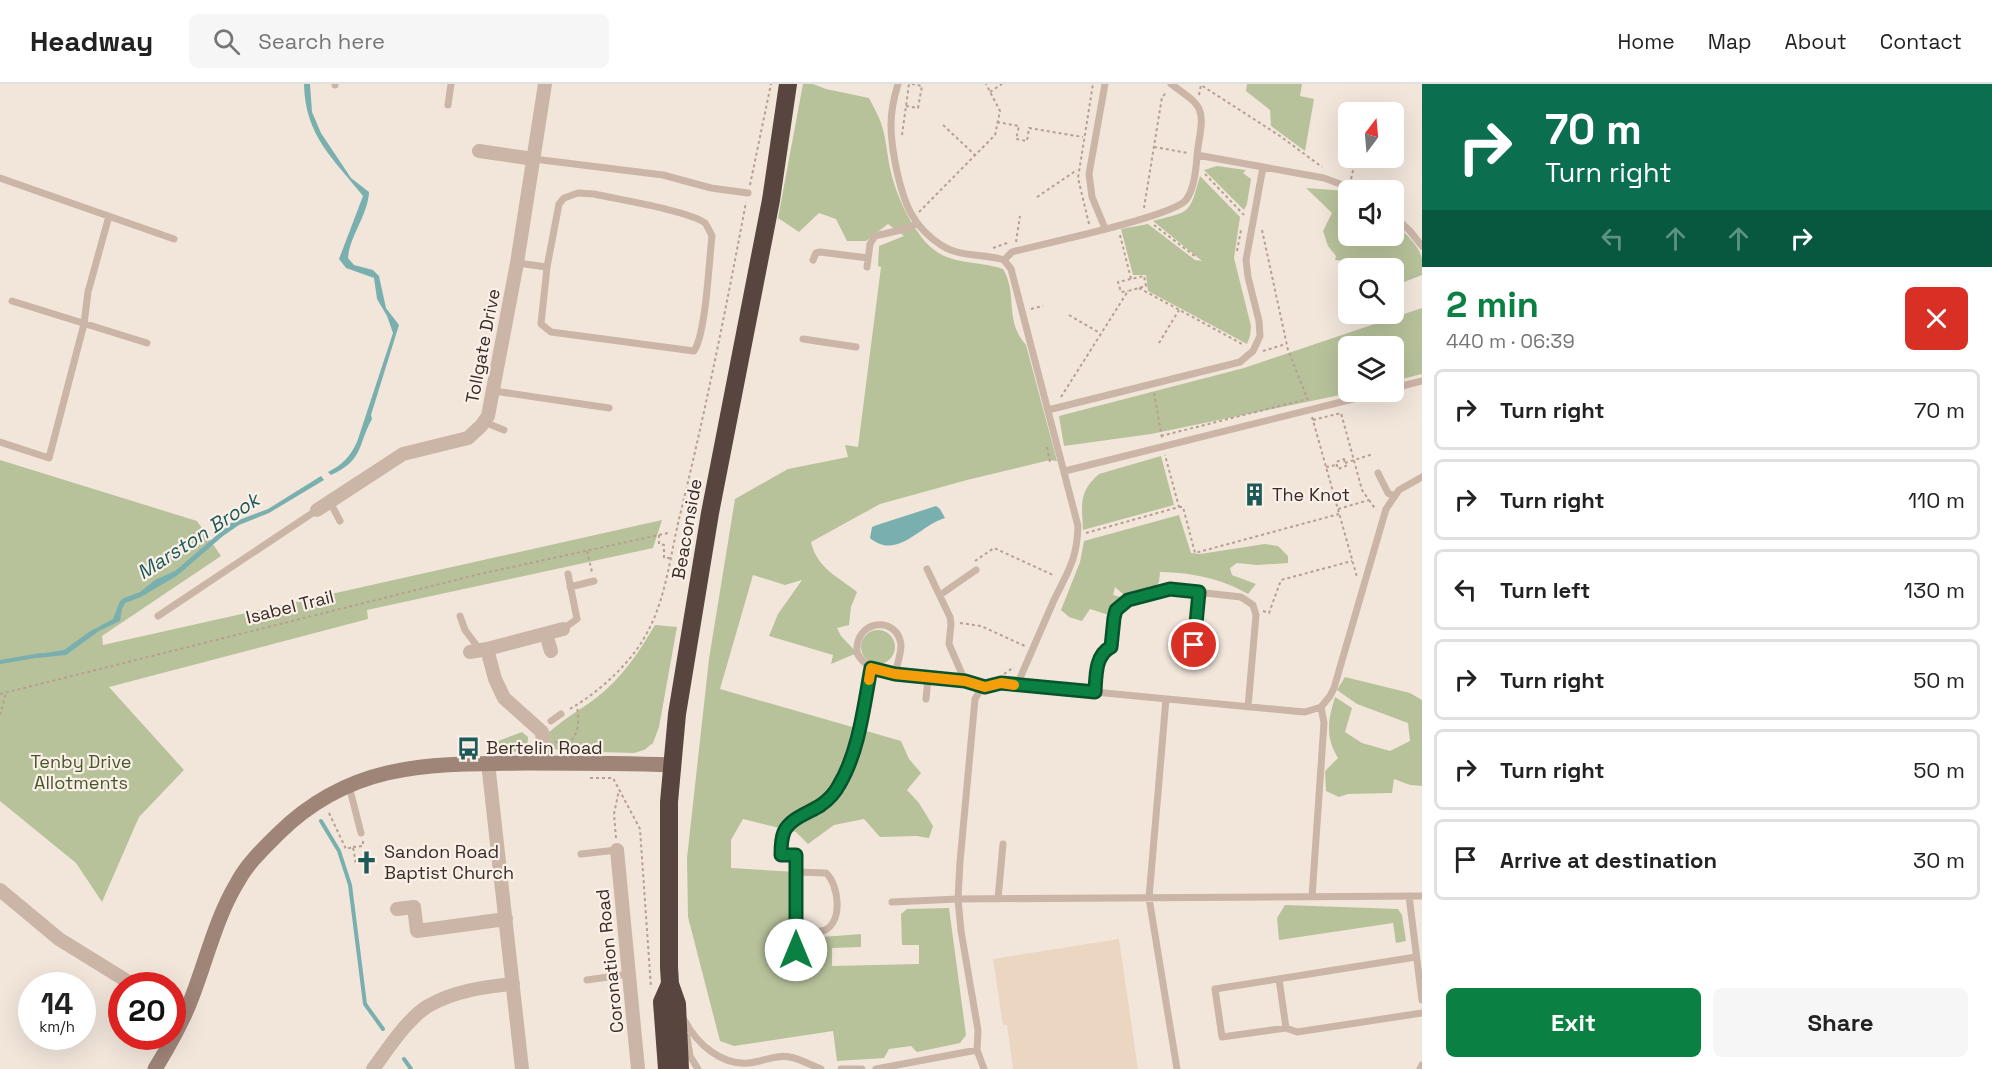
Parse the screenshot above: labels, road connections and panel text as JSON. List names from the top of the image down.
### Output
{
  "streets": {
    "highway": ["Beaconside"],
    "street": ["Tollgate Drive", "Coronation Road"],
    "path": ["Isabel Trail"]
  },
  "water": ["Marston Brook"],
  "parks": ["Tenby Drive Allotments"],
  "places": {
    "building": ["The Knot"],
    "bus stop": ["Bertelin Road"],
    "church": ["Sandon Road Baptist Church"]
  },
  "north": "top",
  "page": {
    "header": "Headway",
    "search": "Search here",
    "nav": [
      "Home",
      "Map",
      "About",
      "Contact"
    ],
    "turn": ["70 m", "Turn right"],
    "heading": ["2 min", "440 m · 06:39"],
    "list": [
      {
        "name": "Turn right",
        "value": "70 m"
      },
      {
        "name": "Turn right",
        "value": "110 m"
      },
      {
        "name": "Turn left",
        "value": "130 m"
      },
      {
        "name": "Turn right",
        "value": "50 m"
      },
      {
        "name": "Turn right",
        "value": "50 m"
      },
      {
        "name": "Arrive at destination",
        "value": "30 m"
      }
    ],
    "speed": "14 km/h",
    "limit": "20",
    "buttons": ["Exit", "Share"]
  }
}
